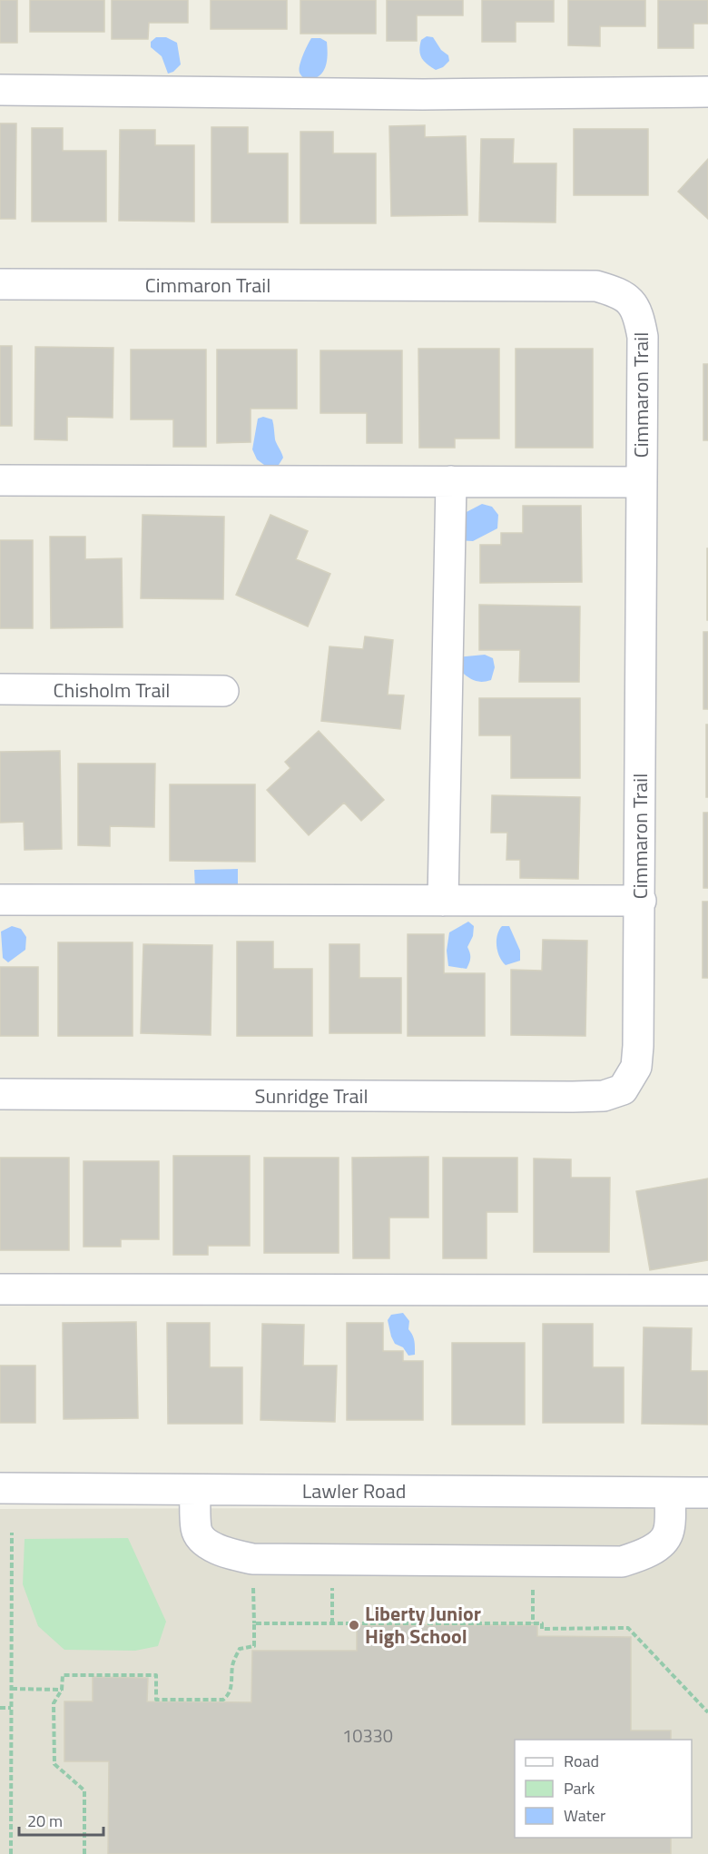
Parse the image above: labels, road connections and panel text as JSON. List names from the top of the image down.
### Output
{
  "streets": {
    "street": [
      "Cimmaron Trail",
      "Chisholm Trail",
      "Sunridge Trail",
      "Lawler Road"
    ]
  },
  "crossings": [
    ["Cimmaron Trail", "Sunridge Trail"]
  ],
  "places": ["Liberty Junior High School"],
  "house_numbers": ["10330"],
  "legend": ["Road", "Park", "Water"],
  "scale_bar": "20 m"
}
